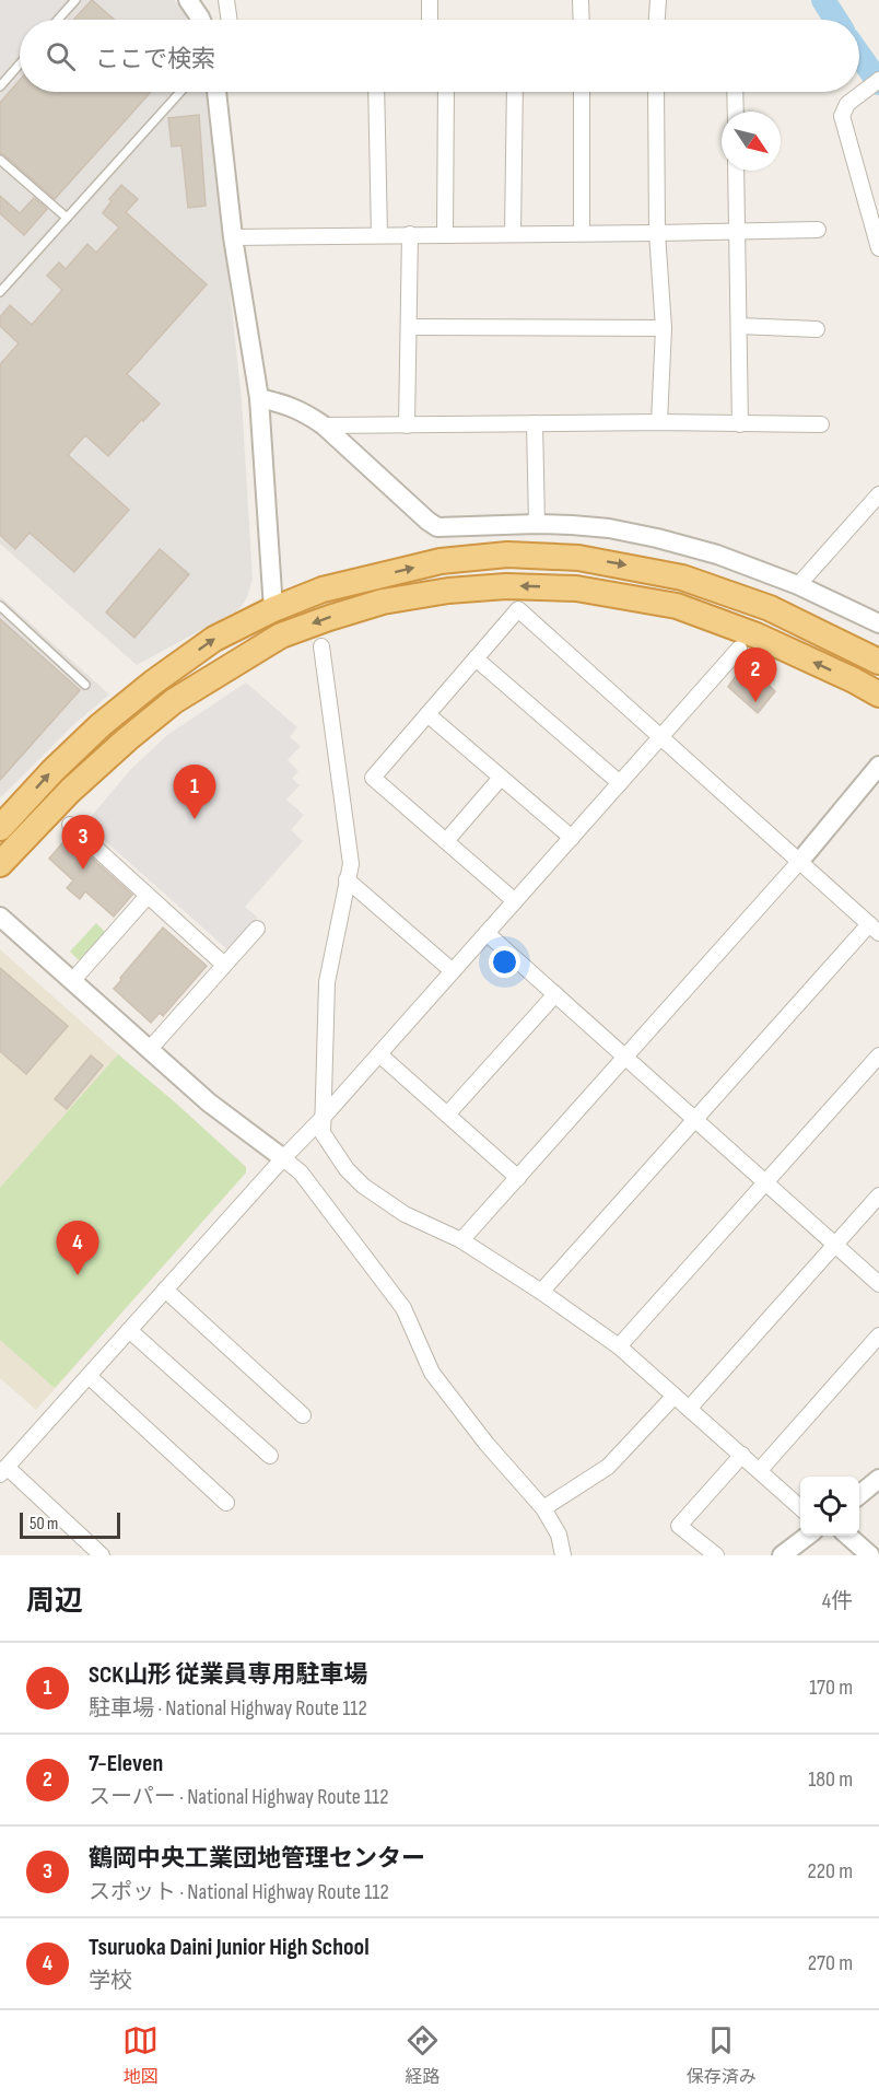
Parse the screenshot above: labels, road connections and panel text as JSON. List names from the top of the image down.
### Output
{
  "scale_bar": "50 m",
  "north": "bottom right",
  "page": {
    "search": "ここで検索",
    "pins": [
      "2",
      "1",
      "3",
      "4"
    ],
    "scale": "50 m",
    "heading": ["周辺", "4件"],
    "list": [
      {
        "mark": "1",
        "name": "SCK山形 従業員専用駐車場",
        "note": "駐車場 · National Highway Route 112",
        "value": "170 m"
      },
      {
        "mark": "2",
        "name": "7-Eleven",
        "note": "スーパー · National Highway Route 112",
        "value": "180 m"
      },
      {
        "mark": "3",
        "name": "鶴岡中央工業団地管理センター",
        "note": "スポット · National Highway Route 112",
        "value": "220 m"
      },
      {
        "mark": "4",
        "name": "Tsuruoka Daini Junior High School",
        "note": "学校",
        "value": "270 m"
      }
    ],
    "nav": ["地図", "経路", "保存済み"]
  }
}
